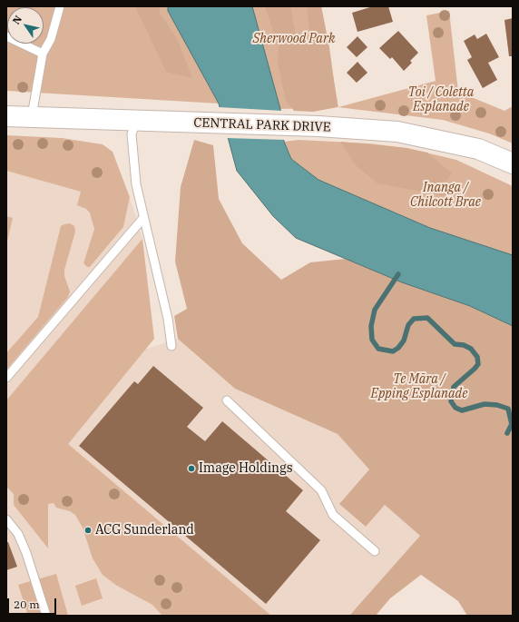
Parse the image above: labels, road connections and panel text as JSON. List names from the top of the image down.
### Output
{
  "streets": {
    "main road": ["CENTRAL PARK DRIVE"]
  },
  "parks": [
    "Sherwood Park",
    "Toi / Coletta Esplanade",
    "Inanga / Chilcott Brae",
    "Te Māra / Epping Esplanade"
  ],
  "places": ["Image Holdings", "ACG Sunderland"],
  "scale_bar": "20 m",
  "north": "top left"
}
